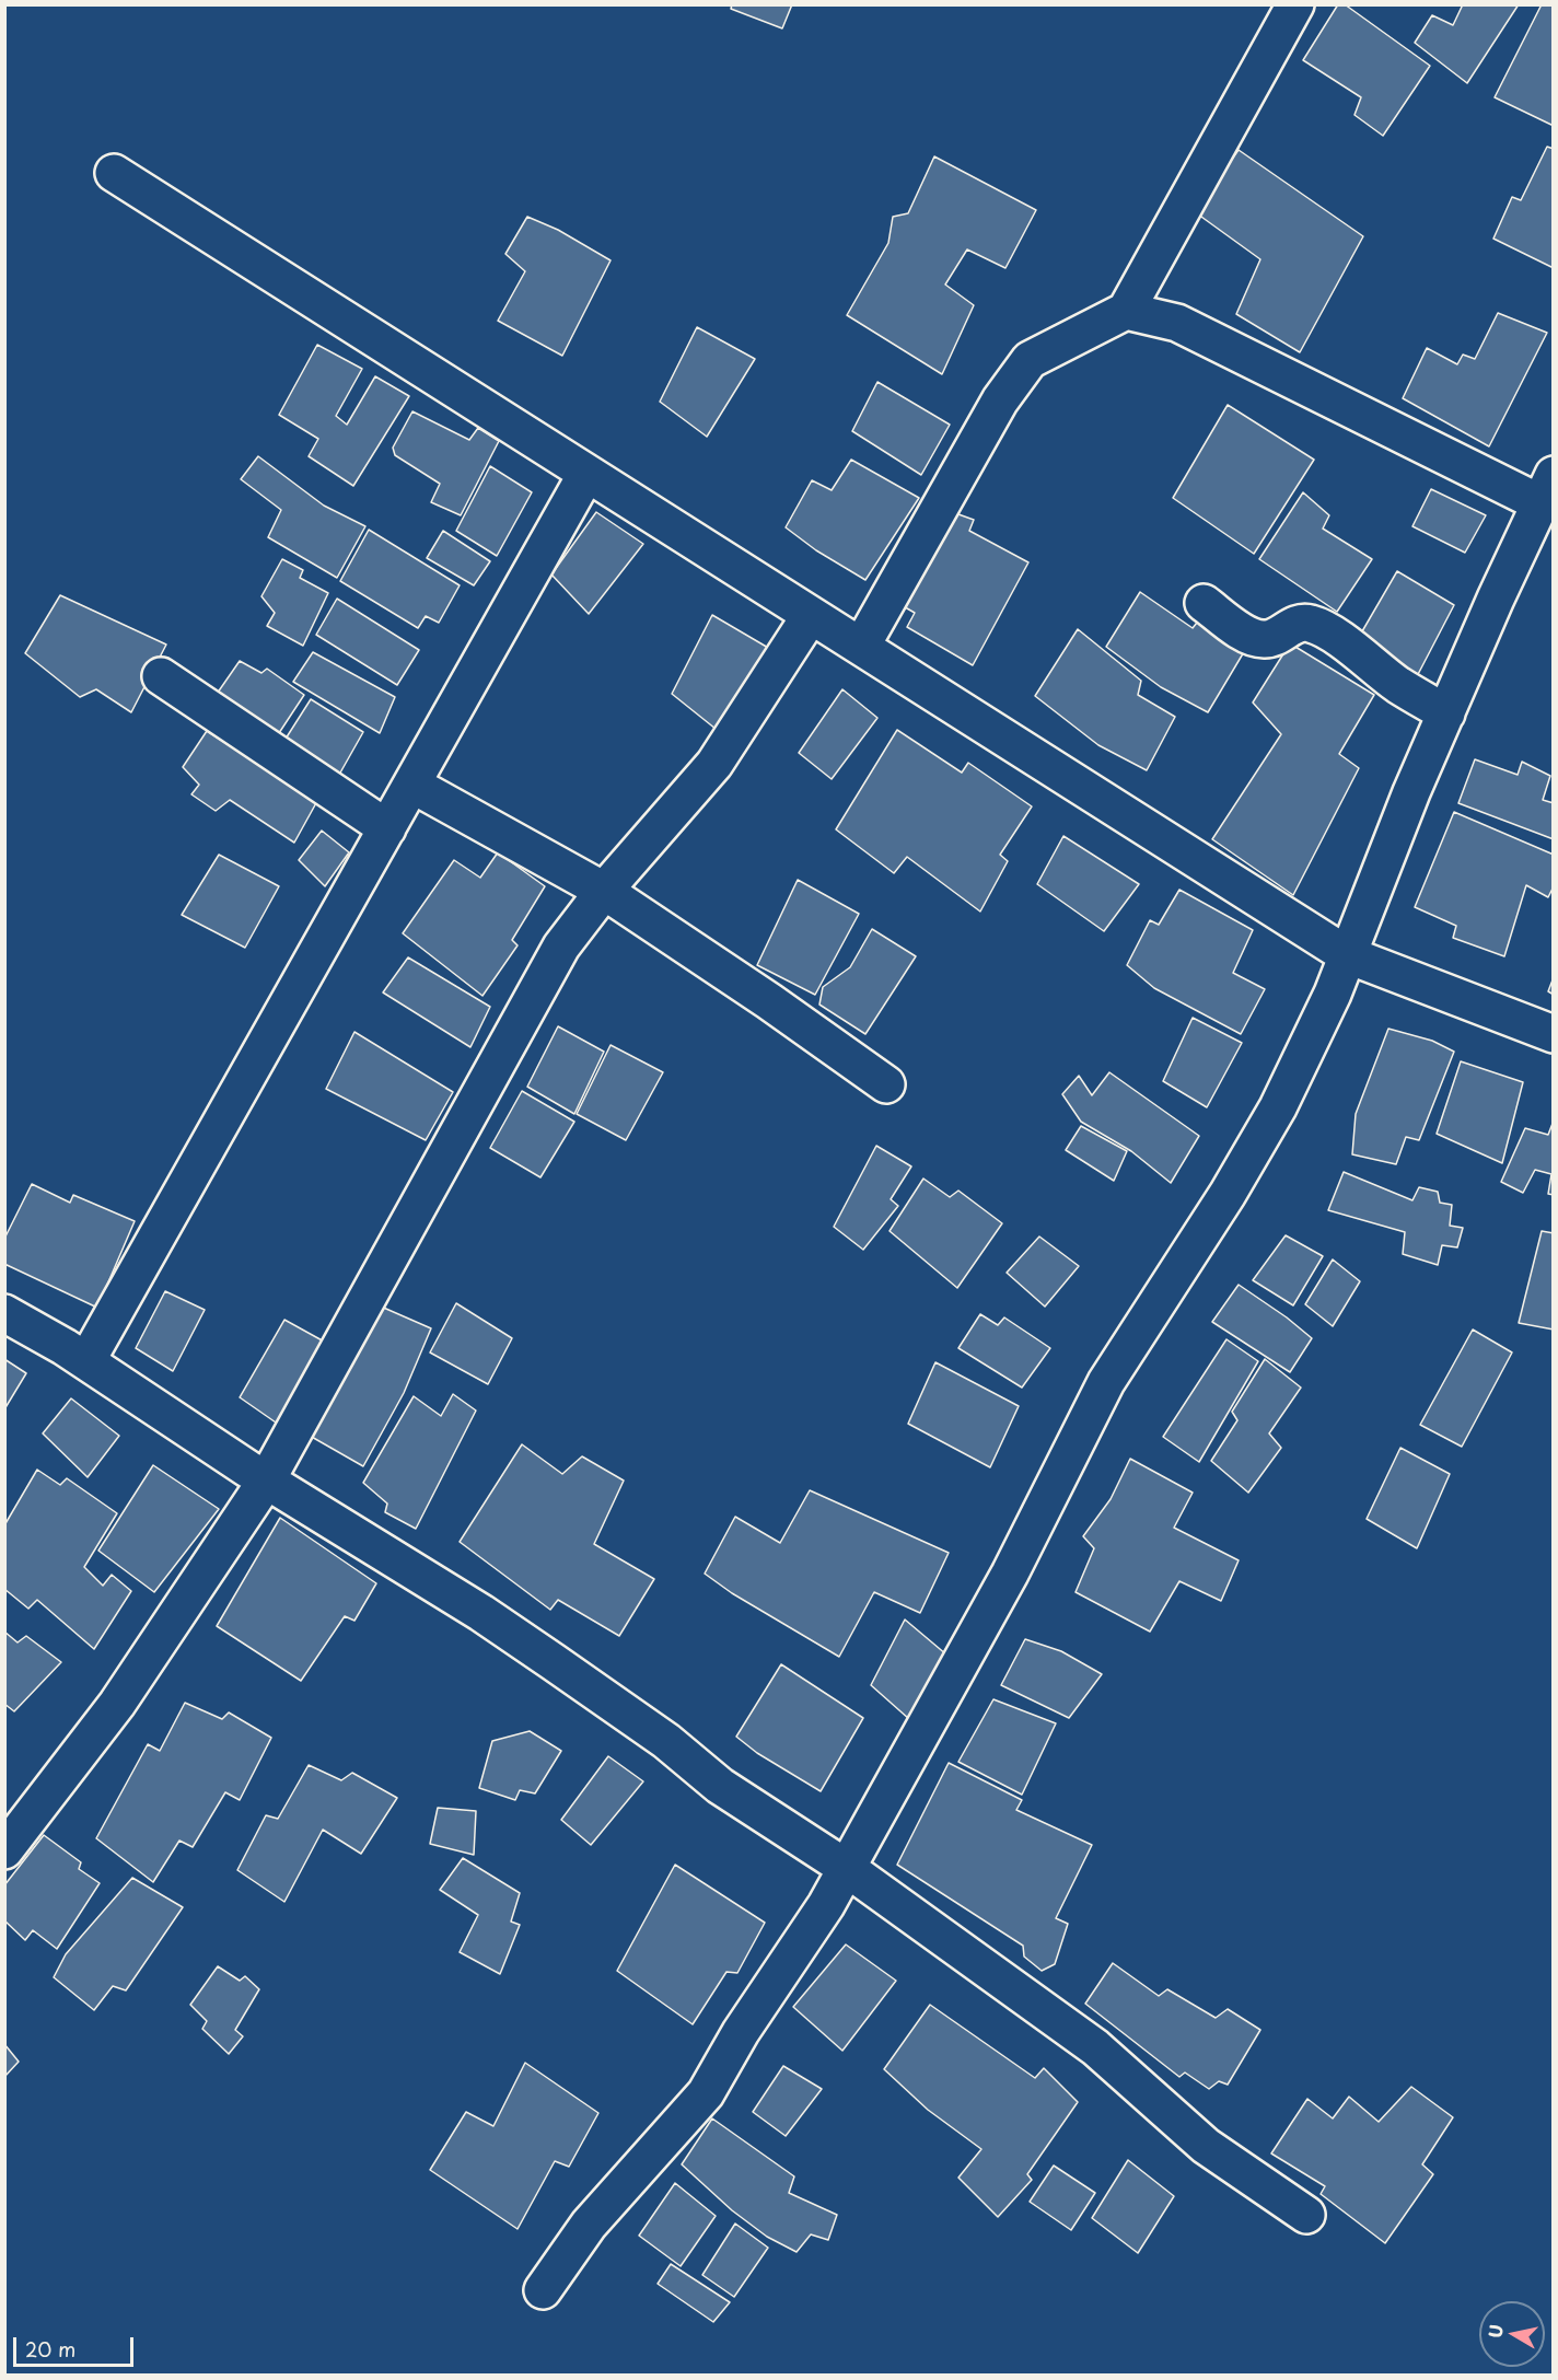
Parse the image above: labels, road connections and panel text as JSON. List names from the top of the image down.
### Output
{
  "scale_bar": "20 m",
  "north": "left"
}
